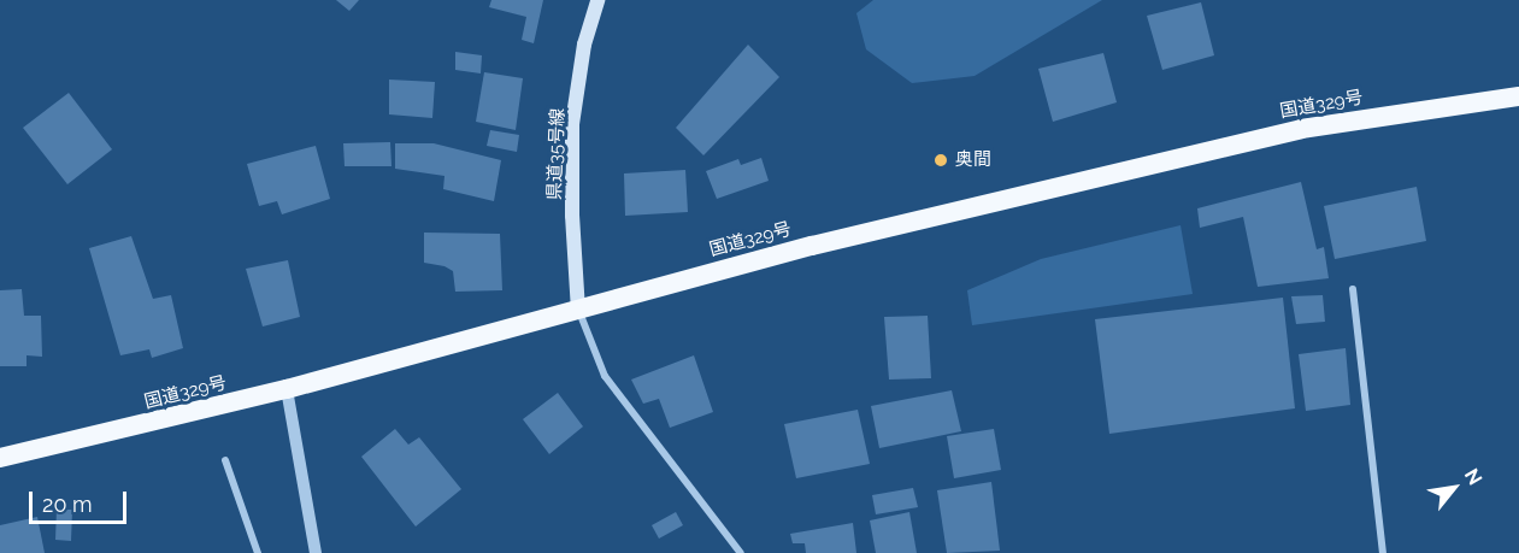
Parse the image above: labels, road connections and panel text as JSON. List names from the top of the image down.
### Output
{
  "streets": {
    "highway": ["国道329号"],
    "main road": ["県道35号線"]
  },
  "crossings": [
    ["国道329号", "県道35号線"]
  ],
  "places": ["奥間"],
  "scale_bar": "20 m",
  "north": "top right"
}
